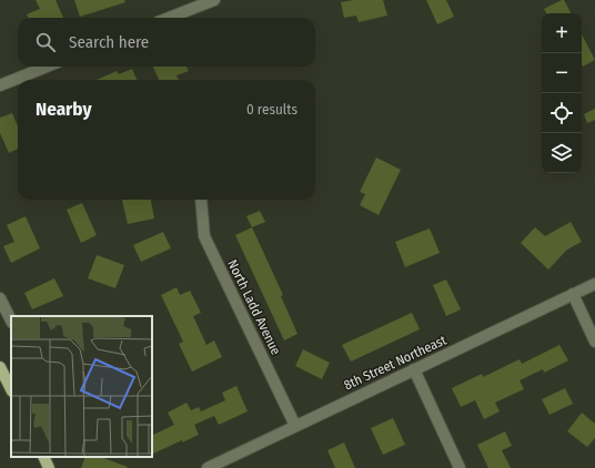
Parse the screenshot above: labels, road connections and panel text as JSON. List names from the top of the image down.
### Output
{
  "streets": {
    "street": ["North Ladd Avenue", "8th Street Northeast"]
  },
  "crossings": [
    ["North Ladd Avenue", "8th Street Northeast"]
  ],
  "page": {
    "map_buttons": ["+", "−"],
    "search": "Search here",
    "heading": ["Nearby", "0 results"]
  }
}
